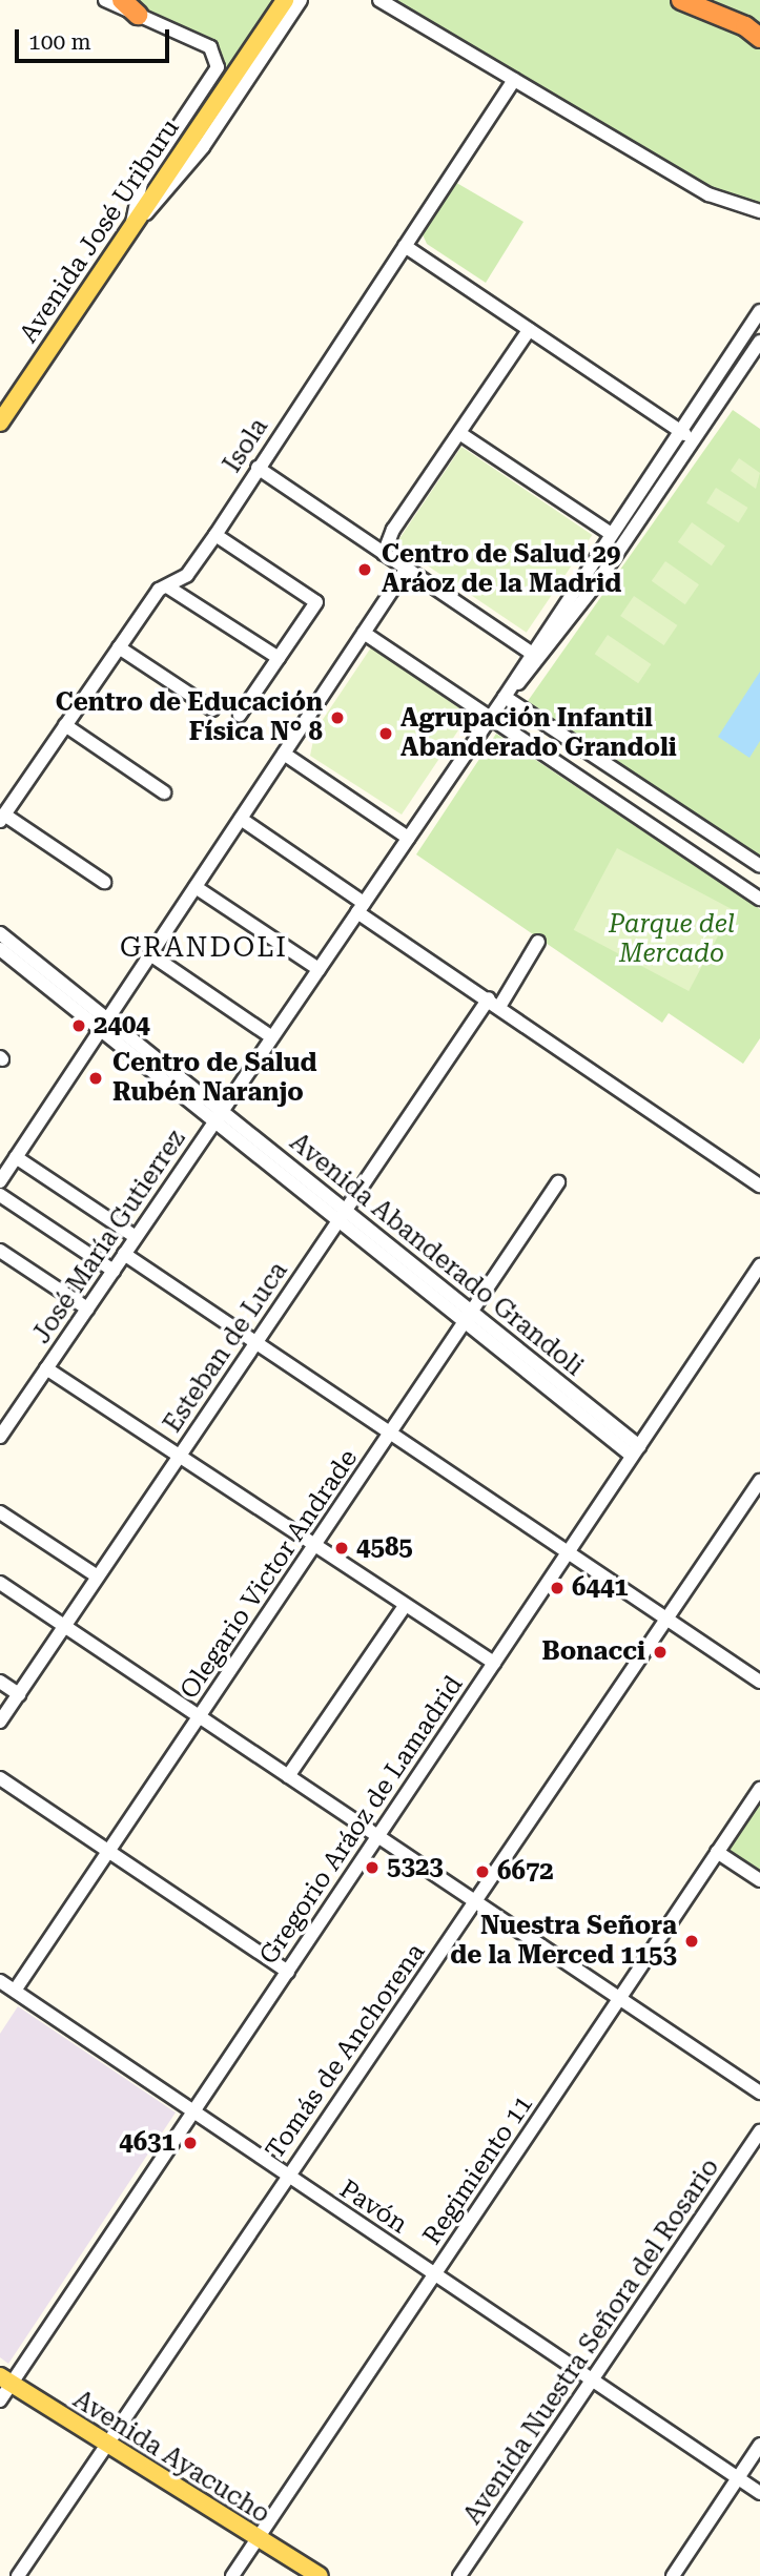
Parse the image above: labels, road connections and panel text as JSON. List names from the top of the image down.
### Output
{
  "streets": {
    "main road": ["Avenida José Uriburu", "Avenida Ayacucho"],
    "street": [
      "Isola",
      "José María Gutierrez",
      "Avenida Abanderado Grandoli",
      "Esteban de Luca",
      "Olegario Victor Andrade",
      "Gregorio Aráoz de Lamadrid",
      "Tomás de Anchorena",
      "Regimiento 11",
      "Pavón",
      "Avenida Nuestra Señora del Rosario"
    ]
  },
  "crossings": [
    ["José María Gutierrez", "Avenida Abanderado Grandoli"],
    ["Avenida Abanderado Grandoli", "Esteban de Luca"],
    ["Avenida Abanderado Grandoli", "Olegario Victor Andrade"],
    ["Avenida Abanderado Grandoli", "Gregorio Aráoz de Lamadrid"],
    ["Olegario Victor Andrade", "Pavón"],
    ["Gregorio Aráoz de Lamadrid", "Pavón"],
    ["Gregorio Aráoz de Lamadrid", "Avenida Ayacucho"],
    ["Tomás de Anchorena", "Pavón"],
    ["Tomás de Anchorena", "Avenida Ayacucho"],
    ["Regimiento 11", "Pavón"],
    ["Regimiento 11", "Avenida Ayacucho"],
    ["Pavón", "Avenida Nuestra Señora del Rosario"]
  ],
  "districts": ["GRANDOLI"],
  "parks": ["Parque del Mercado"],
  "places": [
    "Centro de Salud 29 Aráoz de la Madrid",
    "Centro de Educación Física N° 8",
    "Agrupación Infantil Abanderado Grandoli",
    "2404",
    "Centro de Salud Rubén Naranjo",
    "4585",
    "6441",
    "Bonacci",
    "5323",
    "6672",
    "Nuestra Señora de la Merced 1153",
    "4631"
  ],
  "scale_bar": "100 m"
}
